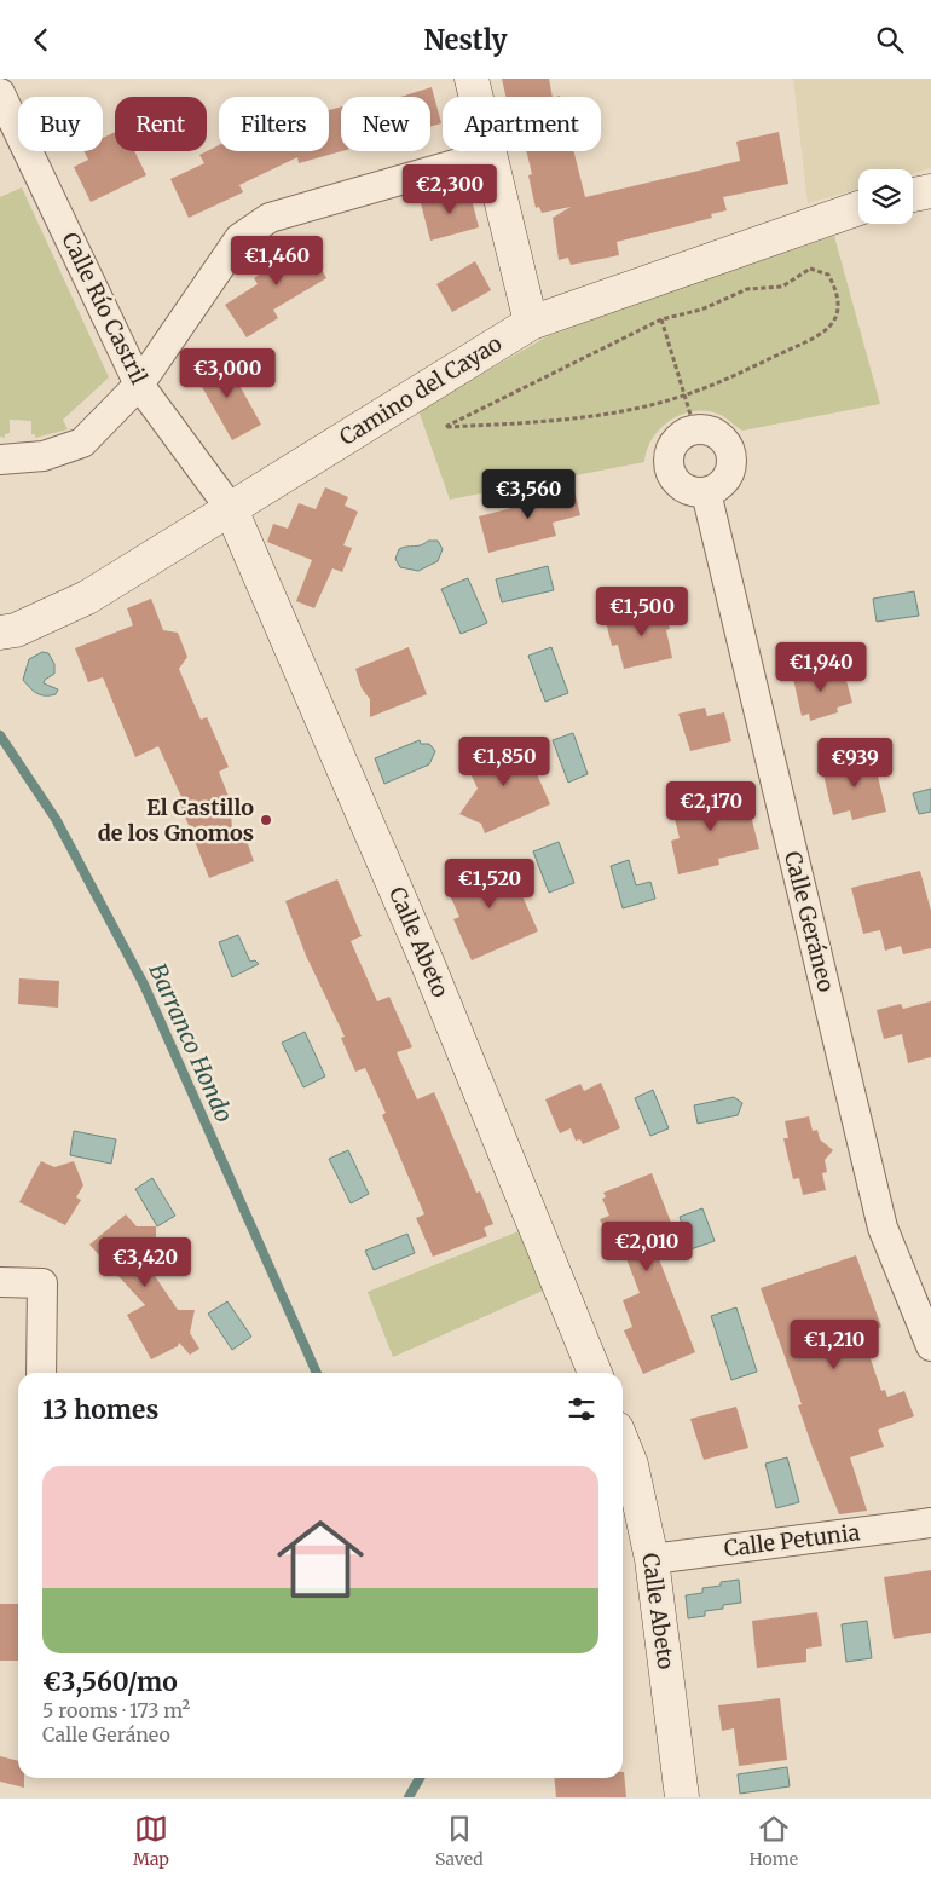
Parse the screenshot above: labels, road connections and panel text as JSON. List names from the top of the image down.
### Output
{
  "streets": {
    "street": [
      "Calle Río Castril",
      "Camino del Cayao",
      "Calle Geráneo",
      "Calle Abeto",
      "Calle Petunia"
    ]
  },
  "crossings": [
    ["Calle Río Castril", "Camino del Cayao"],
    ["Calle Río Castril", "Calle Abeto"],
    ["Camino del Cayao", "Calle Abeto"],
    ["Calle Abeto", "Calle Petunia"]
  ],
  "water": ["Barranco Hondo"],
  "places": ["El Castillo de los Gnomos"],
  "page": {
    "header": "Nestly",
    "chip": [
      "Buy",
      "Rent",
      "Filters",
      "New",
      "Apartment"
    ],
    "price": [
      "€2,300",
      "€1,460",
      "€3,000",
      "€3,560",
      "€1,500",
      "€1,940",
      "€1,850",
      "€939",
      "€2,170",
      "€1,520",
      "€2,010",
      "€3,420",
      "€1,210"
    ],
    "heading": "13 homes",
    "list": [
      {
        "name": "€3,560/mo",
        "note": "5 rooms · 173 m² · Calle Geráneo"
      }
    ],
    "tabs": ["Map", "Saved", "Home"]
  }
}
